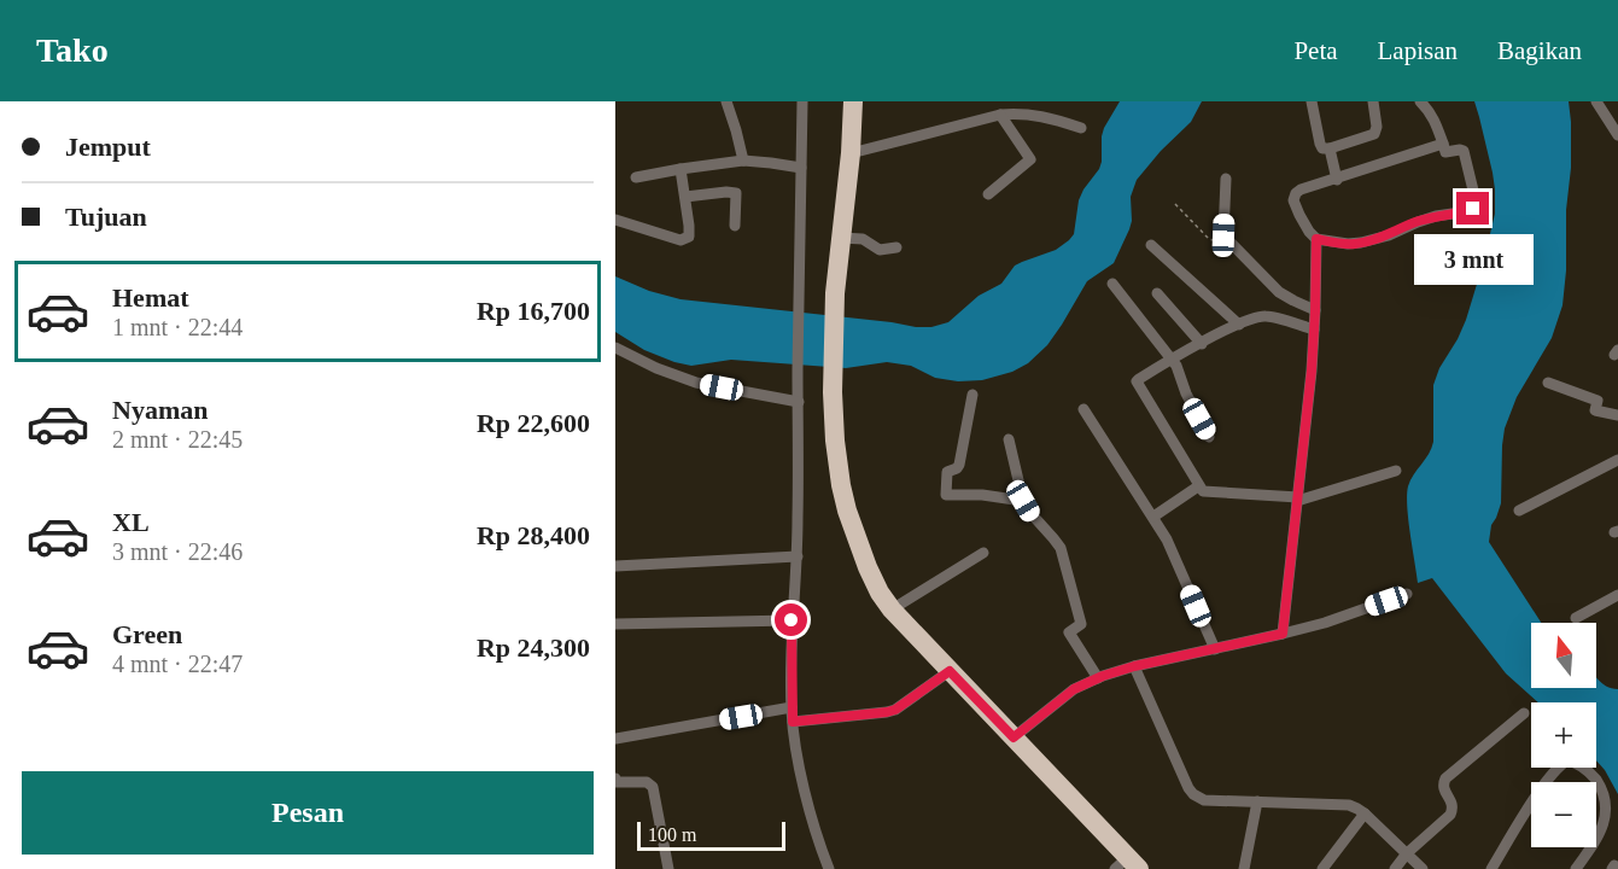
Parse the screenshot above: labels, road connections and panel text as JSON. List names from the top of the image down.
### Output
{
  "scale_bar": "100 m",
  "north": "top",
  "page": {
    "header": "Tako",
    "nav": ["Peta", "Lapisan", "Bagikan"],
    "banner": ["Jemput", "Tujuan"],
    "bubble": "3 mnt",
    "list": [
      {
        "name": "Hemat",
        "note": "1 mnt · 22:44",
        "value": "Rp 16,700"
      },
      {
        "name": "Nyaman",
        "note": "2 mnt · 22:45",
        "value": "Rp 22,600"
      },
      {
        "name": "XL",
        "note": "3 mnt · 22:46",
        "value": "Rp 28,400"
      },
      {
        "name": "Green",
        "note": "4 mnt · 22:47",
        "value": "Rp 24,300"
      }
    ],
    "map_buttons": ["+", "−"],
    "buttons": "Pesan",
    "scale": "100 m"
  }
}
